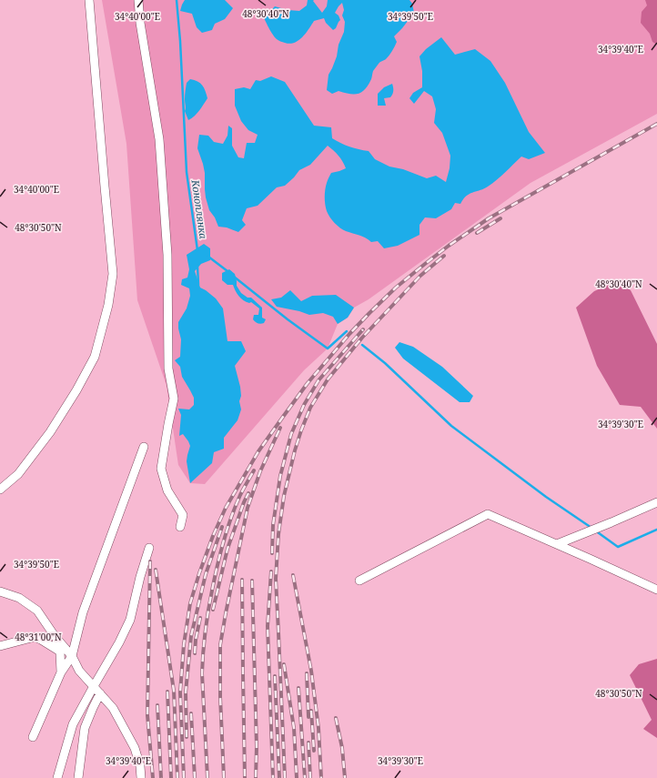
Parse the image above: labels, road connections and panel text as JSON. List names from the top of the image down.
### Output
{
  "water": ["Коноплянка"],
  "coordinates": [
    "48°30'40\"N",
    "34°40'00\"E",
    "34°39'50\"E",
    "34°39'40\"E",
    "48°30'50\"N",
    "34°39'30\"E",
    "48°31'00\"N"
  ]
}
